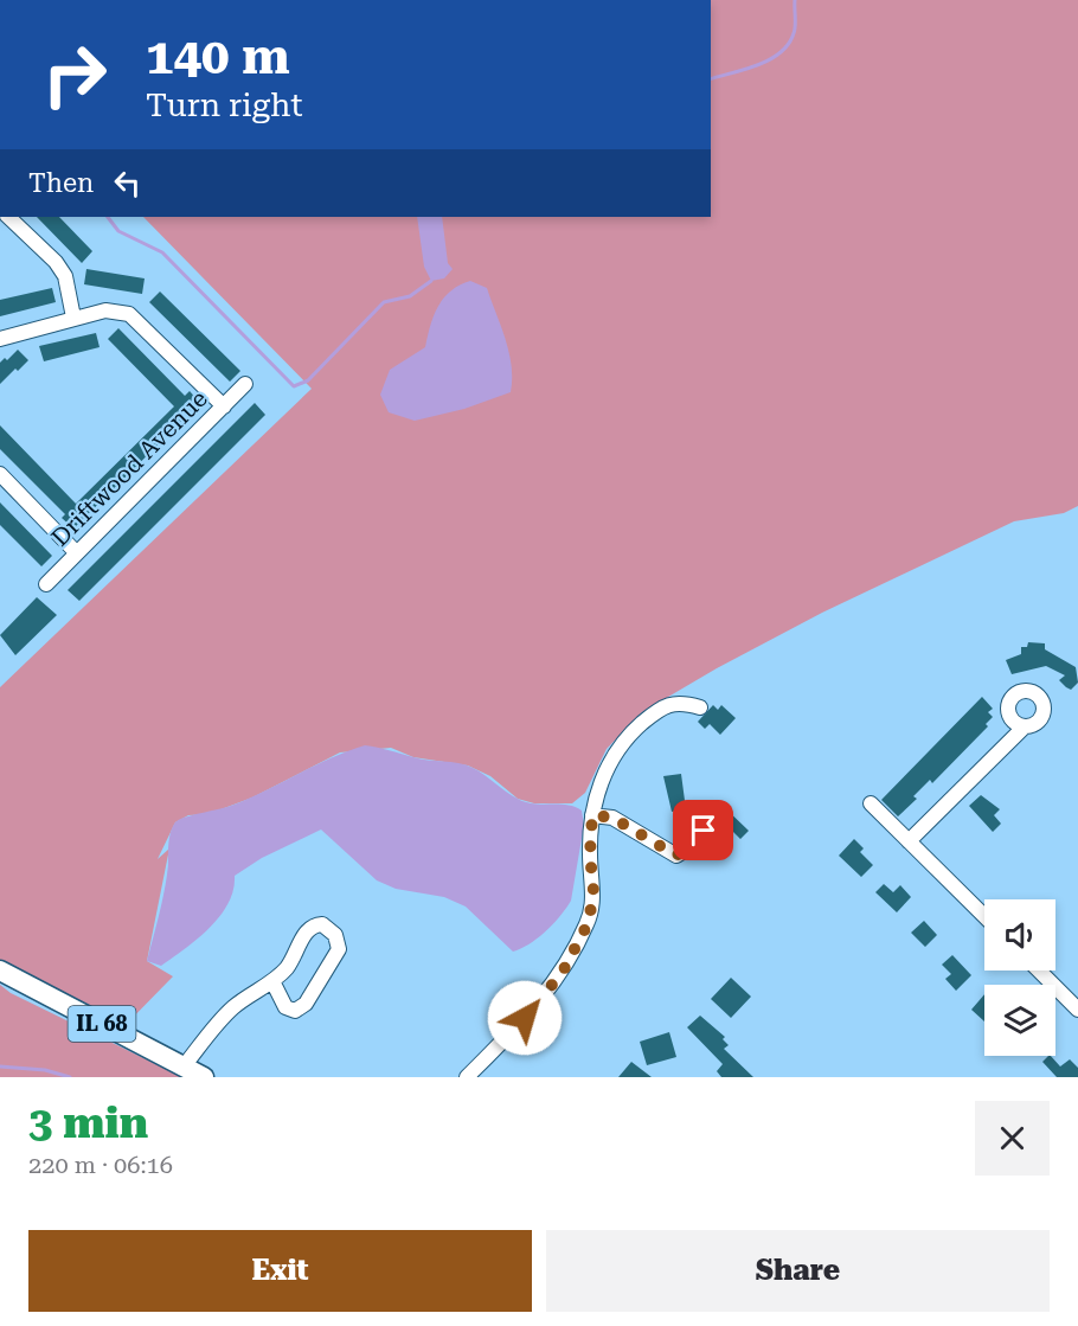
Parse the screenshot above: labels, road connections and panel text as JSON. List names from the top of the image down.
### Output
{
  "streets": {
    "main road": ["IL 68"],
    "street": ["Driftwood Avenue"]
  },
  "page": {
    "turn": ["140 m", "Turn right"],
    "then": "Then",
    "heading": ["3 min", "220 m · 06:16"],
    "buttons": ["Exit", "Share"]
  }
}
